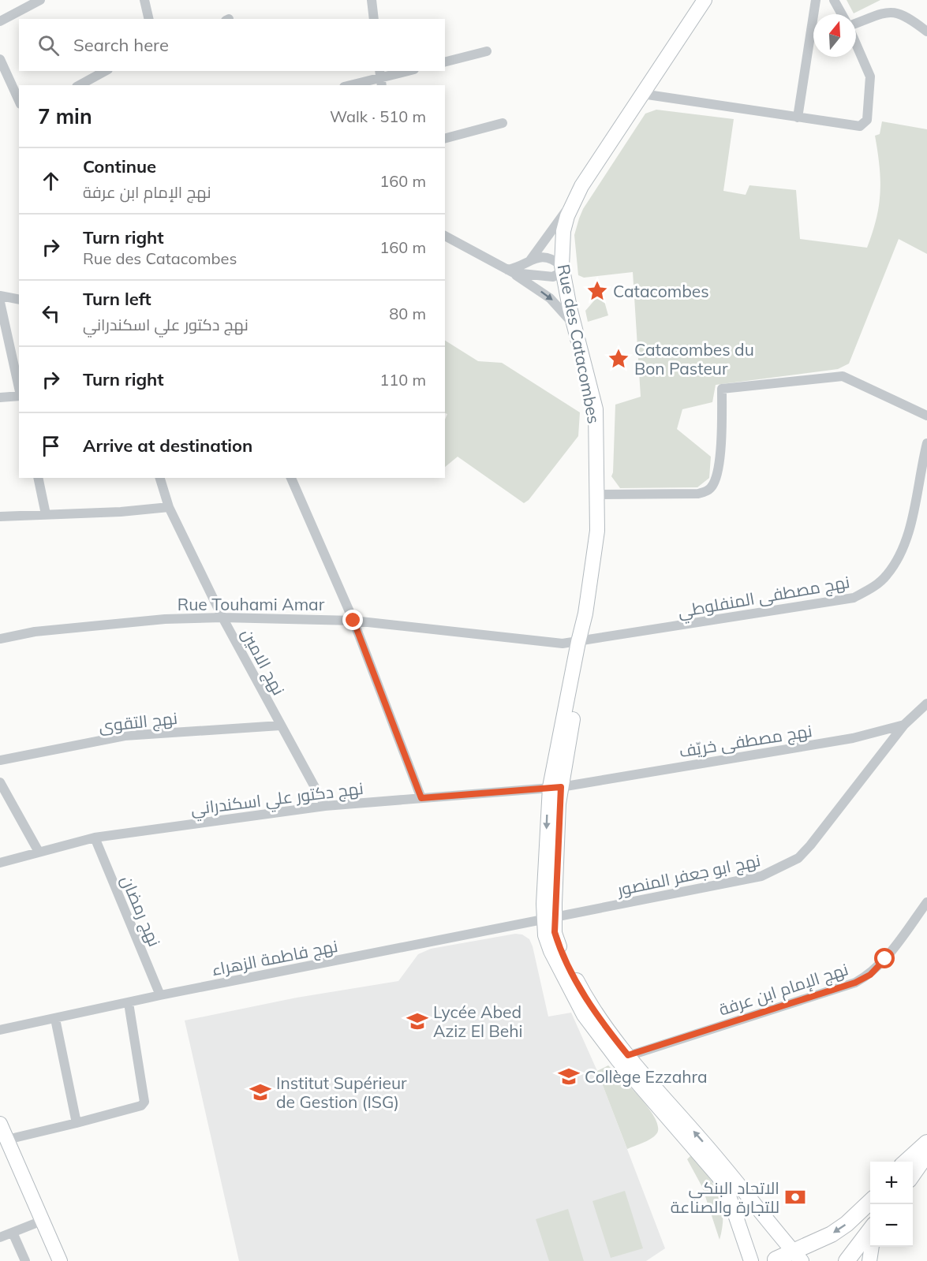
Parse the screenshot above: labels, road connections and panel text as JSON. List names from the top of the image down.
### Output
{
  "streets": {
    "main road": ["Rue des Catacombes"],
    "street": [
      "نهج مصطفى المنفلوطي",
      "Rue Touhami Amar",
      "نهج الامين",
      "نهج التقوى",
      "نهج مصطفى خريّف",
      "نهج دكتور علي اسكندراني",
      "نهج ابو جعفر المنصور",
      "نهج رمضان",
      "نهج فاطمة الزهراء",
      "نهج الإمام ابن عرفة"
    ]
  },
  "crossings": [
    ["Rue des Catacombes", "نهج مصطفى المنفلوطي"],
    ["Rue des Catacombes", "Rue Touhami Amar"],
    ["Rue des Catacombes", "نهج مصطفى خريّف"],
    ["Rue des Catacombes", "نهج دكتور علي اسكندراني"],
    ["Rue des Catacombes", "نهج ابو جعفر المنصور"],
    ["Rue des Catacombes", "نهج فاطمة الزهراء"],
    ["Rue des Catacombes", "نهج الإمام ابن عرفة"],
    ["نهج مصطفى المنفلوطي", "Rue Touhami Amar"],
    ["Rue Touhami Amar", "نهج الامين"],
    ["نهج الامين", "نهج التقوى"],
    ["نهج الامين", "نهج دكتور علي اسكندراني"],
    ["نهج مصطفى خريّف", "نهج دكتور علي اسكندراني"],
    ["نهج مصطفى خريّف", "نهج ابو جعفر المنصور"],
    ["نهج دكتور علي اسكندراني", "نهج رمضان"],
    ["نهج ابو جعفر المنصور", "نهج فاطمة الزهراء"],
    ["نهج رمضان", "نهج فاطمة الزهراء"]
  ],
  "places": {
    "place": ["Catacombes", "Catacombes du Bon Pasteur"],
    "school or university": ["Lycée Abed Aziz El Behi", "Collège Ezzahra", "Institut Supérieur de Gestion (ISG)"],
    "bank": ["الاتحاد البنكي للتجارة والصناعة"]
  },
  "north": "top",
  "page": {
    "search": "Search here",
    "heading": ["7 min", "Walk · 510 m"],
    "list": [
      ["Continue", "نهج الإمام ابن عرفة", "160 m"],
      ["Turn right", "Rue des Catacombes", "160 m"],
      ["Turn left", "نهج دكتور علي اسكندراني", "80 m"],
      ["Turn right", "110 m"],
      "Arrive at destination"
    ],
    "map_buttons": ["+", "−"]
  }
}
